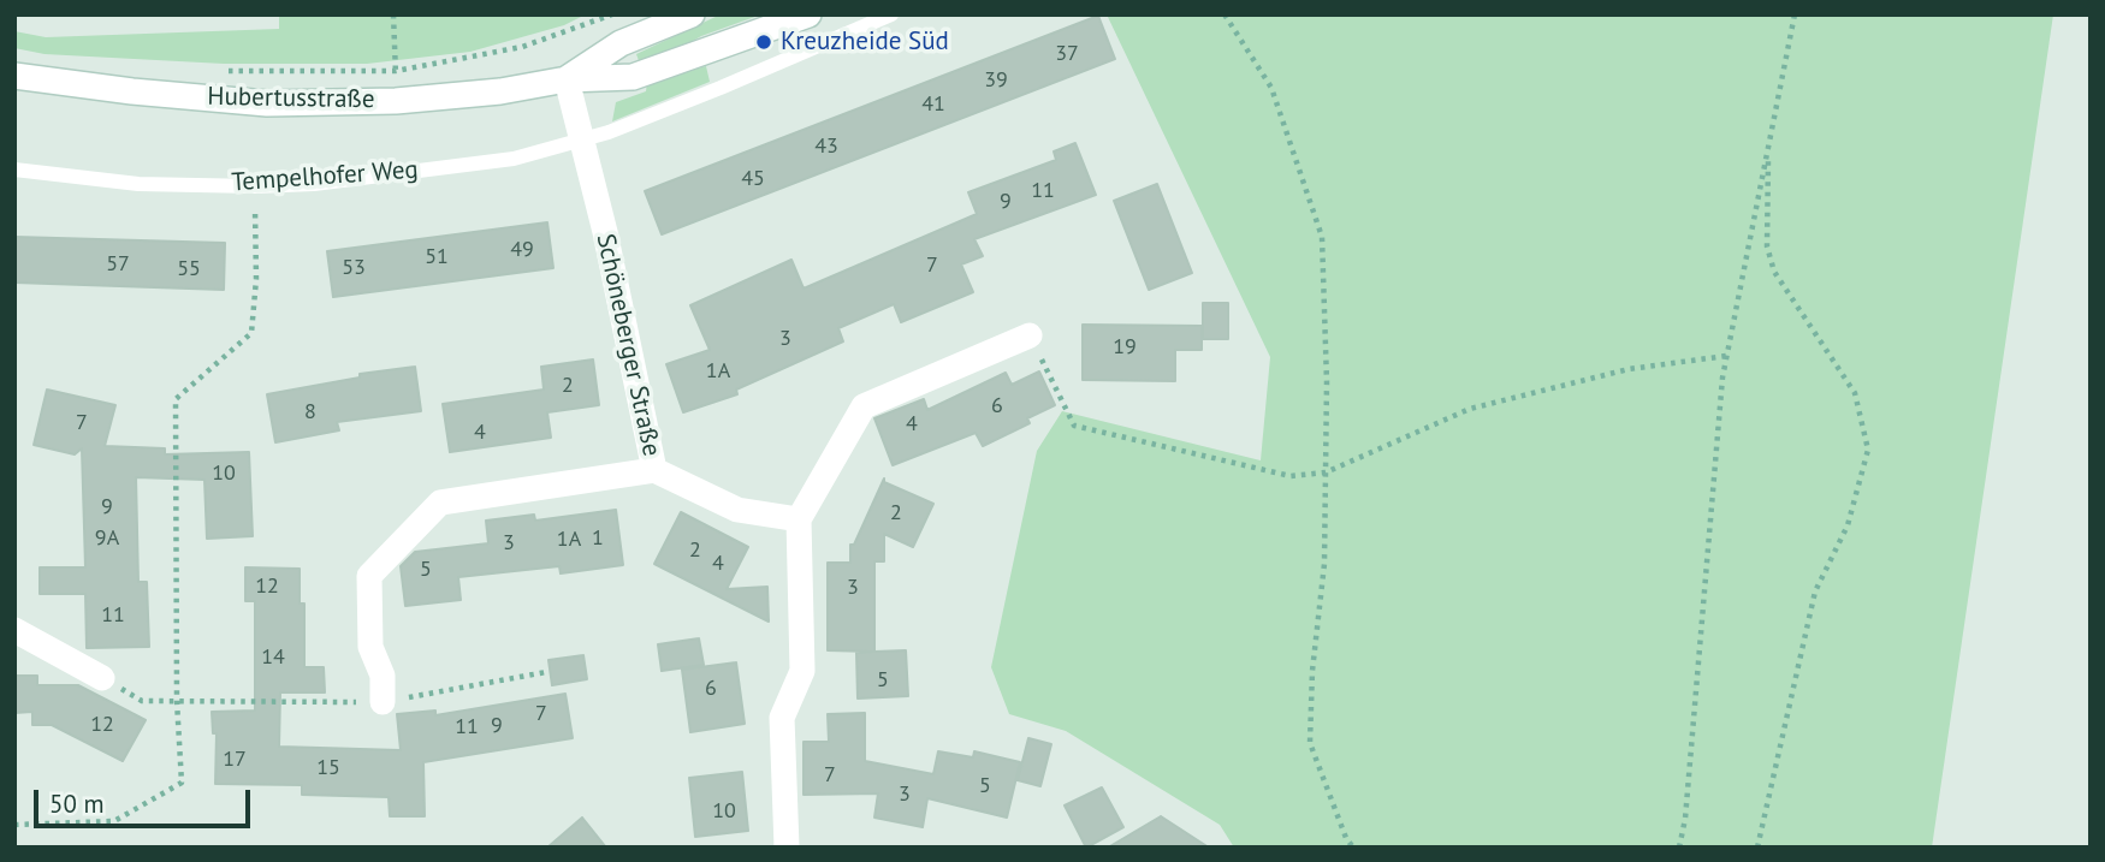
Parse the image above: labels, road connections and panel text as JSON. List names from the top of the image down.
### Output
{
  "streets": {
    "street": ["Hubertusstraße", "Schöneberger Straße"],
    "lane": ["Tempelhofer Weg"]
  },
  "crossings": [
    ["Tempelhofer Weg", "Schöneberger Straße"]
  ],
  "places": ["Kreuzheide Süd"],
  "house_numbers": [
    "37",
    "39",
    "41",
    "43",
    "45",
    "11",
    "9",
    "49",
    "51",
    "57",
    "7",
    "53",
    "55",
    "3",
    "19",
    "1A",
    "2",
    "6",
    "8",
    "7",
    "4",
    "4",
    "10",
    "9",
    "2",
    "9A",
    "1",
    "1A",
    "3",
    "2",
    "4",
    "5",
    "12",
    "3",
    "11",
    "14",
    "5",
    "6",
    "7",
    "12",
    "9",
    "11",
    "17",
    "15",
    "7",
    "5",
    "3",
    "10"
  ],
  "scale_bar": "50 m"
}
